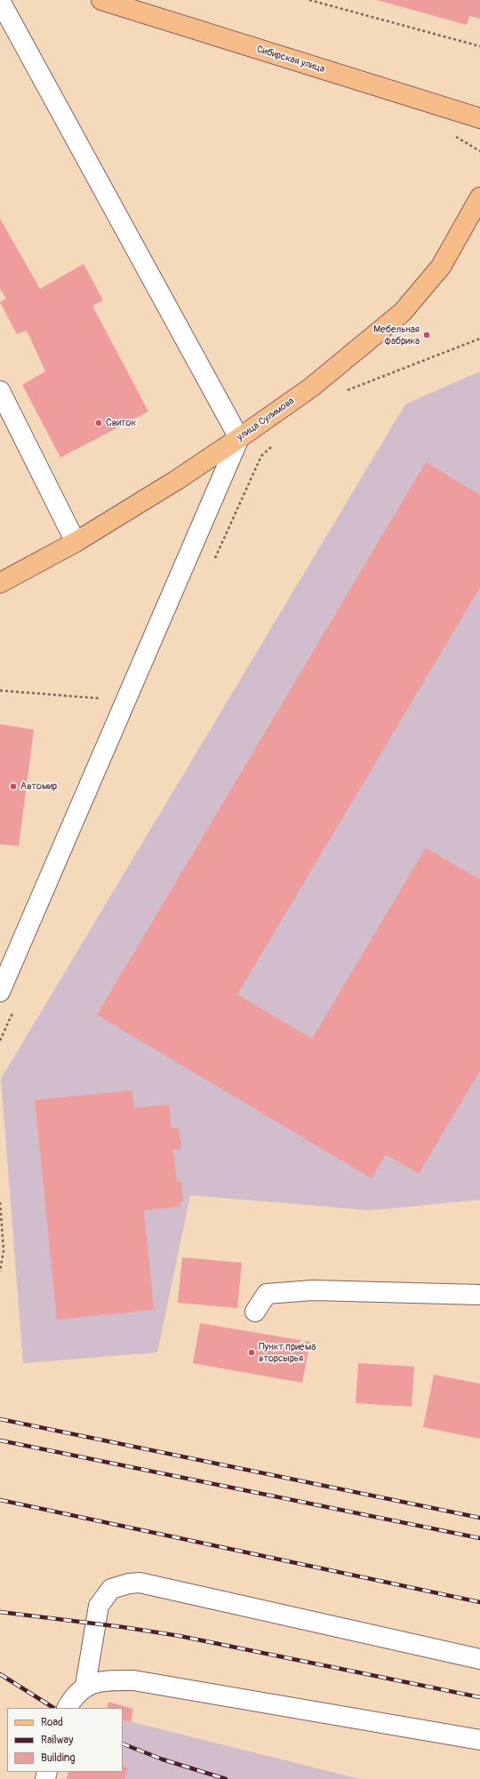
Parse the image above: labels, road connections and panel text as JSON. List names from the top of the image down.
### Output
{
  "streets": {
    "main road": ["Сибирская улица", "улица Сулимова"]
  },
  "places": [
    "Мебельная фабрика",
    "Свиток",
    "Автомир",
    "Пункт приёма вторсырья"
  ],
  "legend": ["Road", "Railway", "Building"]
}
